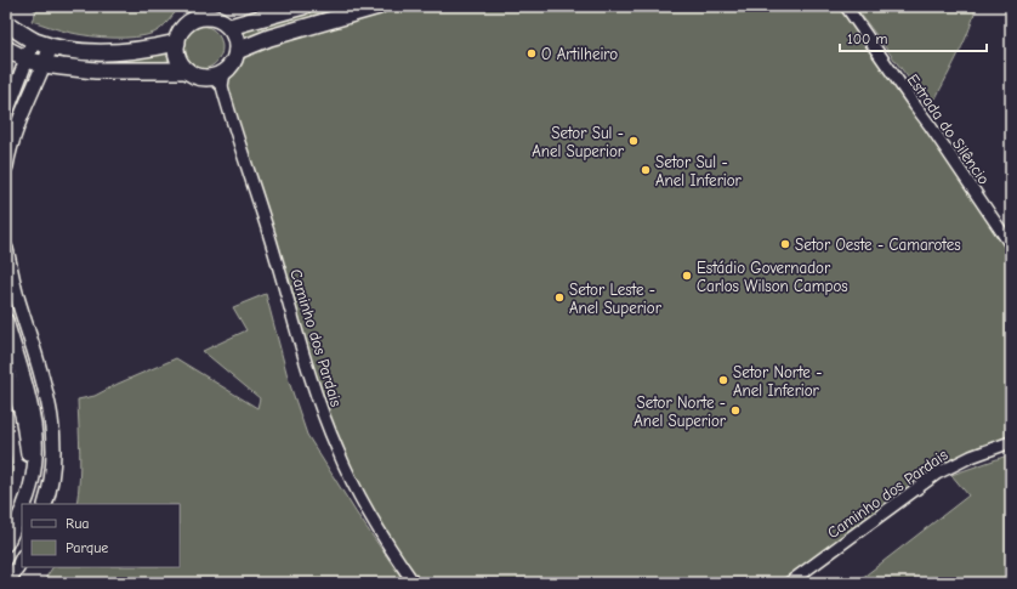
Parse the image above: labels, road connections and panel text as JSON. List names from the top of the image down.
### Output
{
  "streets": {
    "street": ["Estrada do Silêncio", "Caminho dos Pardais"]
  },
  "places": [
    "O Artilheiro",
    "Setor Sul - Anel Superior",
    "Setor Sul - Anel Inferior",
    "Setor Oeste - Camarotes",
    "Estádio Governador Carlos Wilson Campos",
    "Setor Leste - Anel Superior",
    "Setor Norte - Anel Inferior",
    "Setor Norte - Anel Superior"
  ],
  "legend": ["Rua", "Parque"],
  "scale_bar": "100 m"
}
